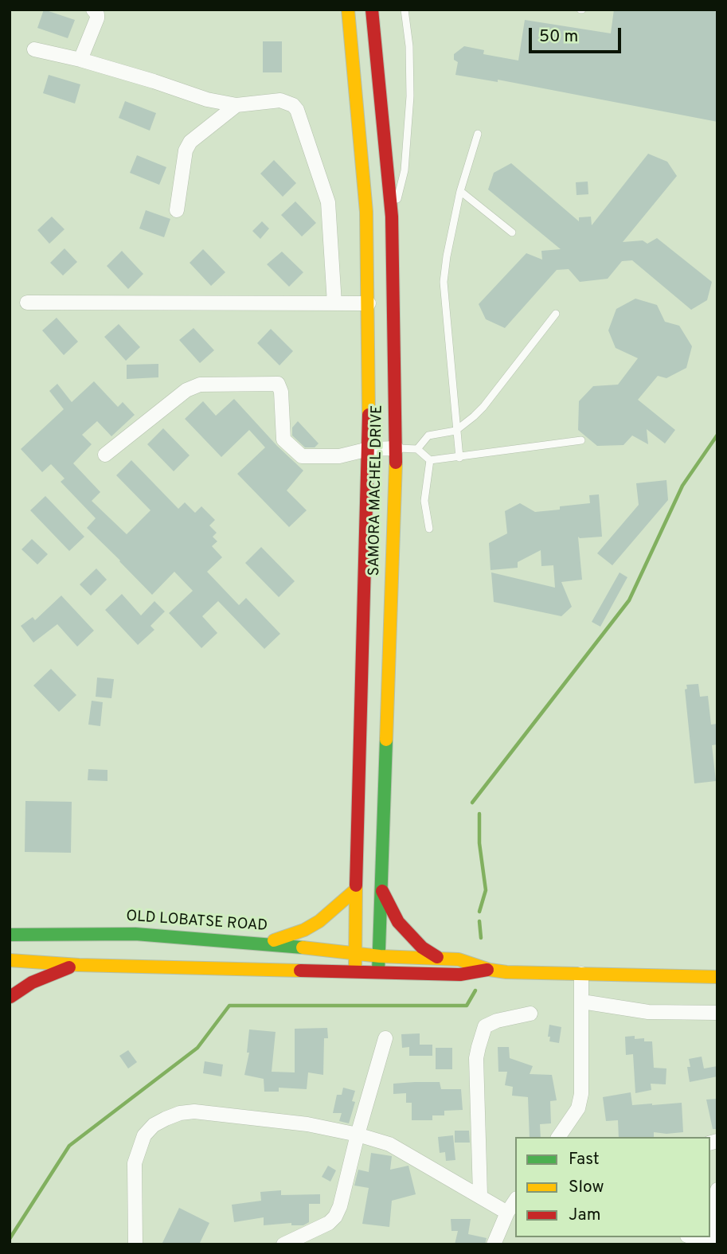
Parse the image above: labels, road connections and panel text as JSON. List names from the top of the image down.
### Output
{
  "streets": {
    "main road": ["SAMORA MACHEL DRIVE", "OLD LOBATSE ROAD"]
  },
  "crossings": [
    ["SAMORA MACHEL DRIVE", "OLD LOBATSE ROAD"]
  ],
  "legend": ["Fast", "Slow", "Jam"],
  "scale_bar": "50 m"
}
